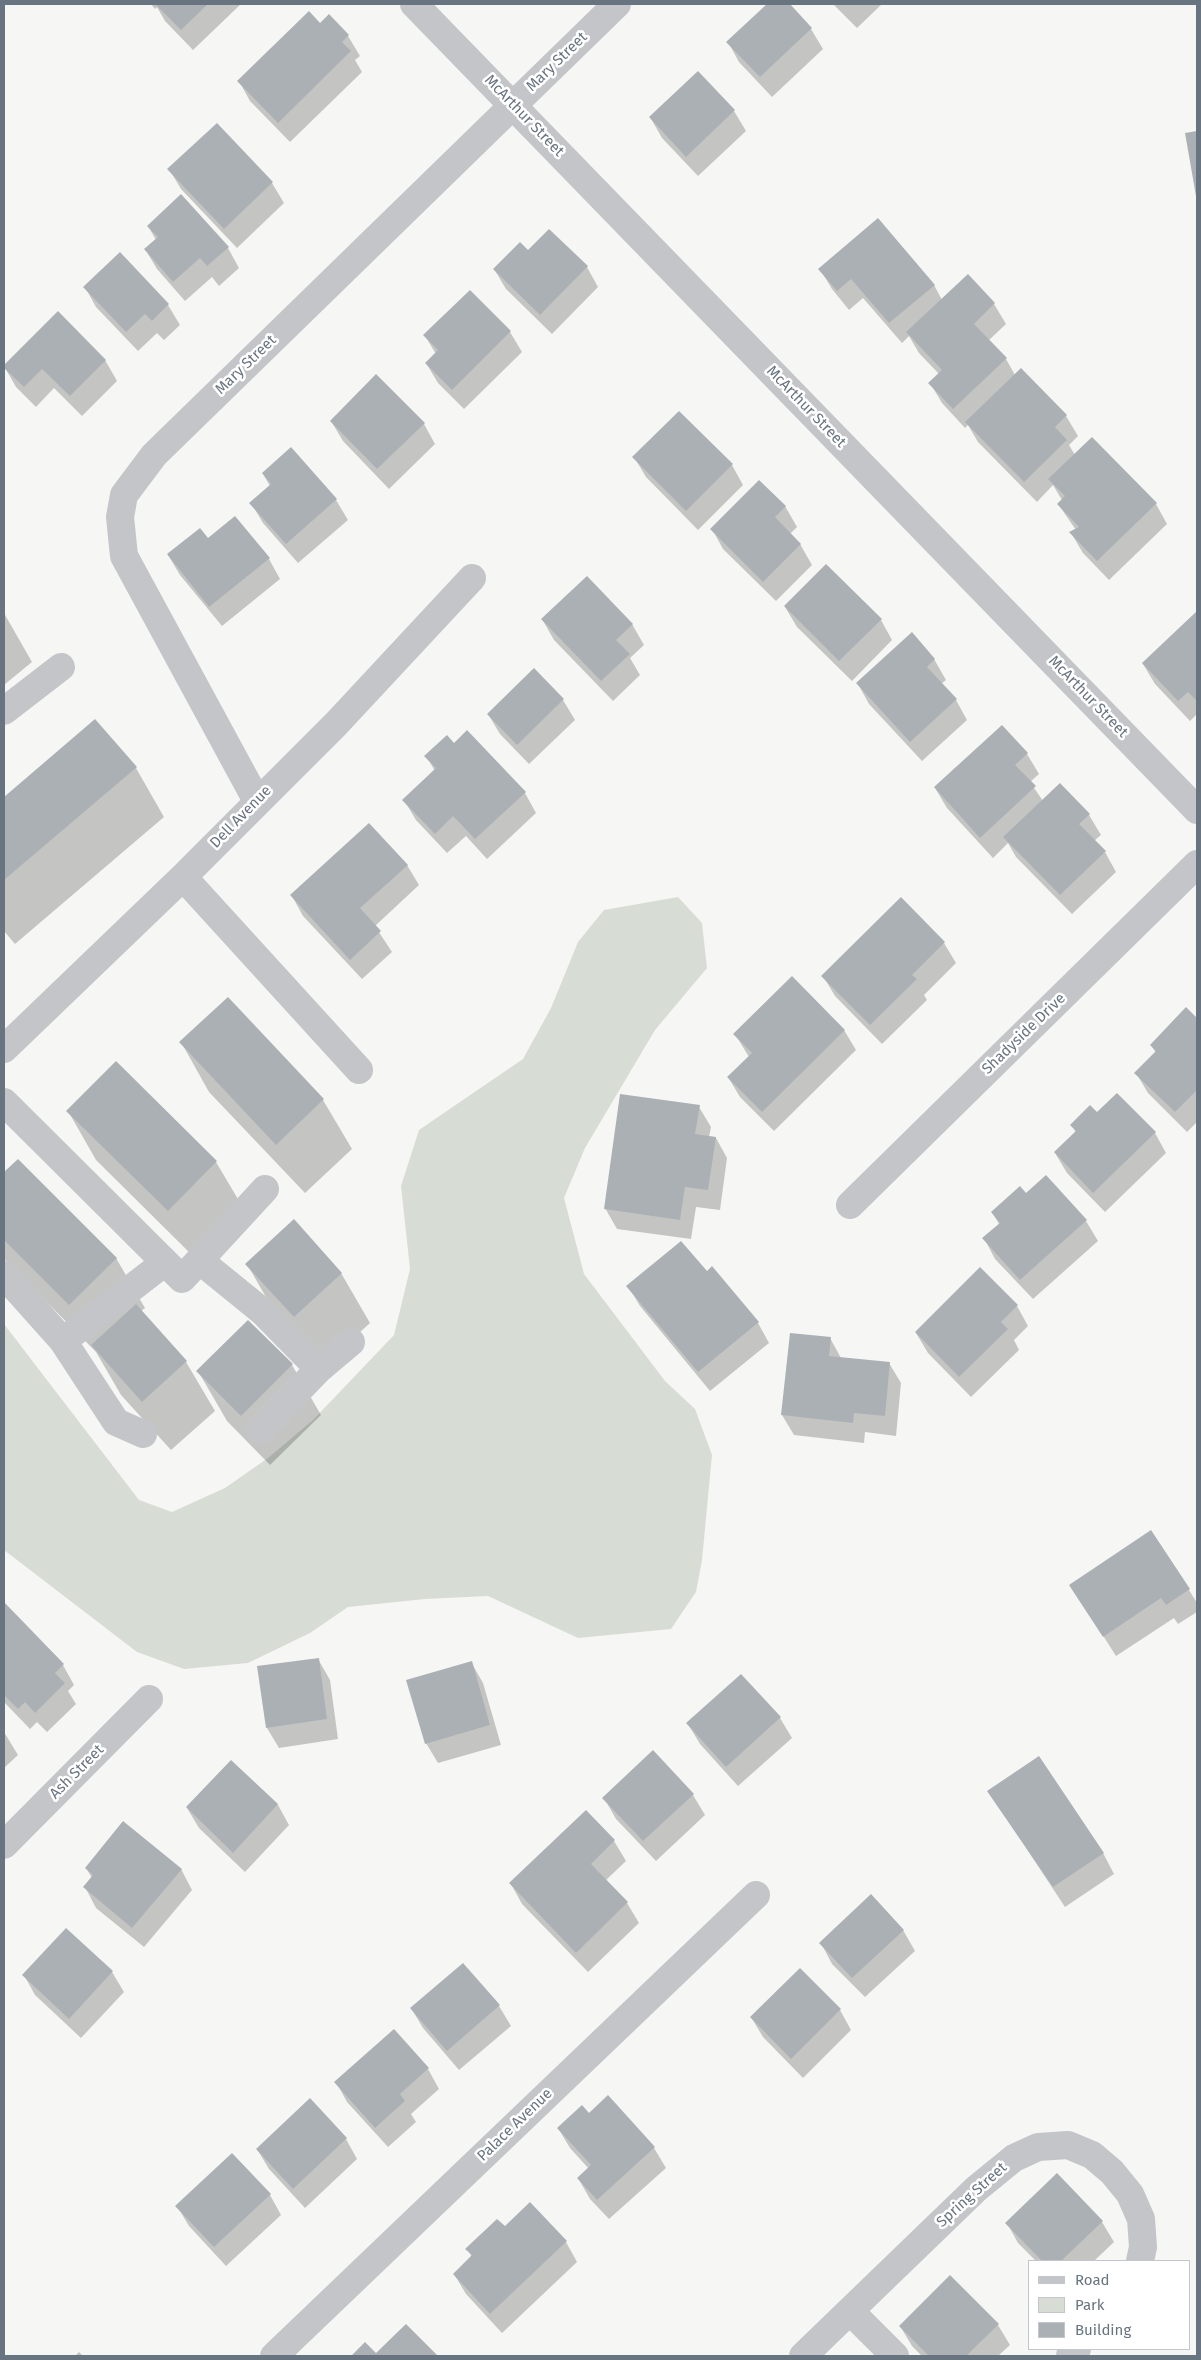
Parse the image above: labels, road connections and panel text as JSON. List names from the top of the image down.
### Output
{
  "streets": {
    "street": [
      "Mary Street",
      "McArthur Street",
      "Dell Avenue",
      "Shadyside Drive",
      "Ash Street",
      "Palace Avenue",
      "Spring Street"
    ]
  },
  "crossings": [
    ["Mary Street", "McArthur Street"],
    ["Mary Street", "Dell Avenue"]
  ],
  "legend": ["Road", "Park", "Building"]
}
